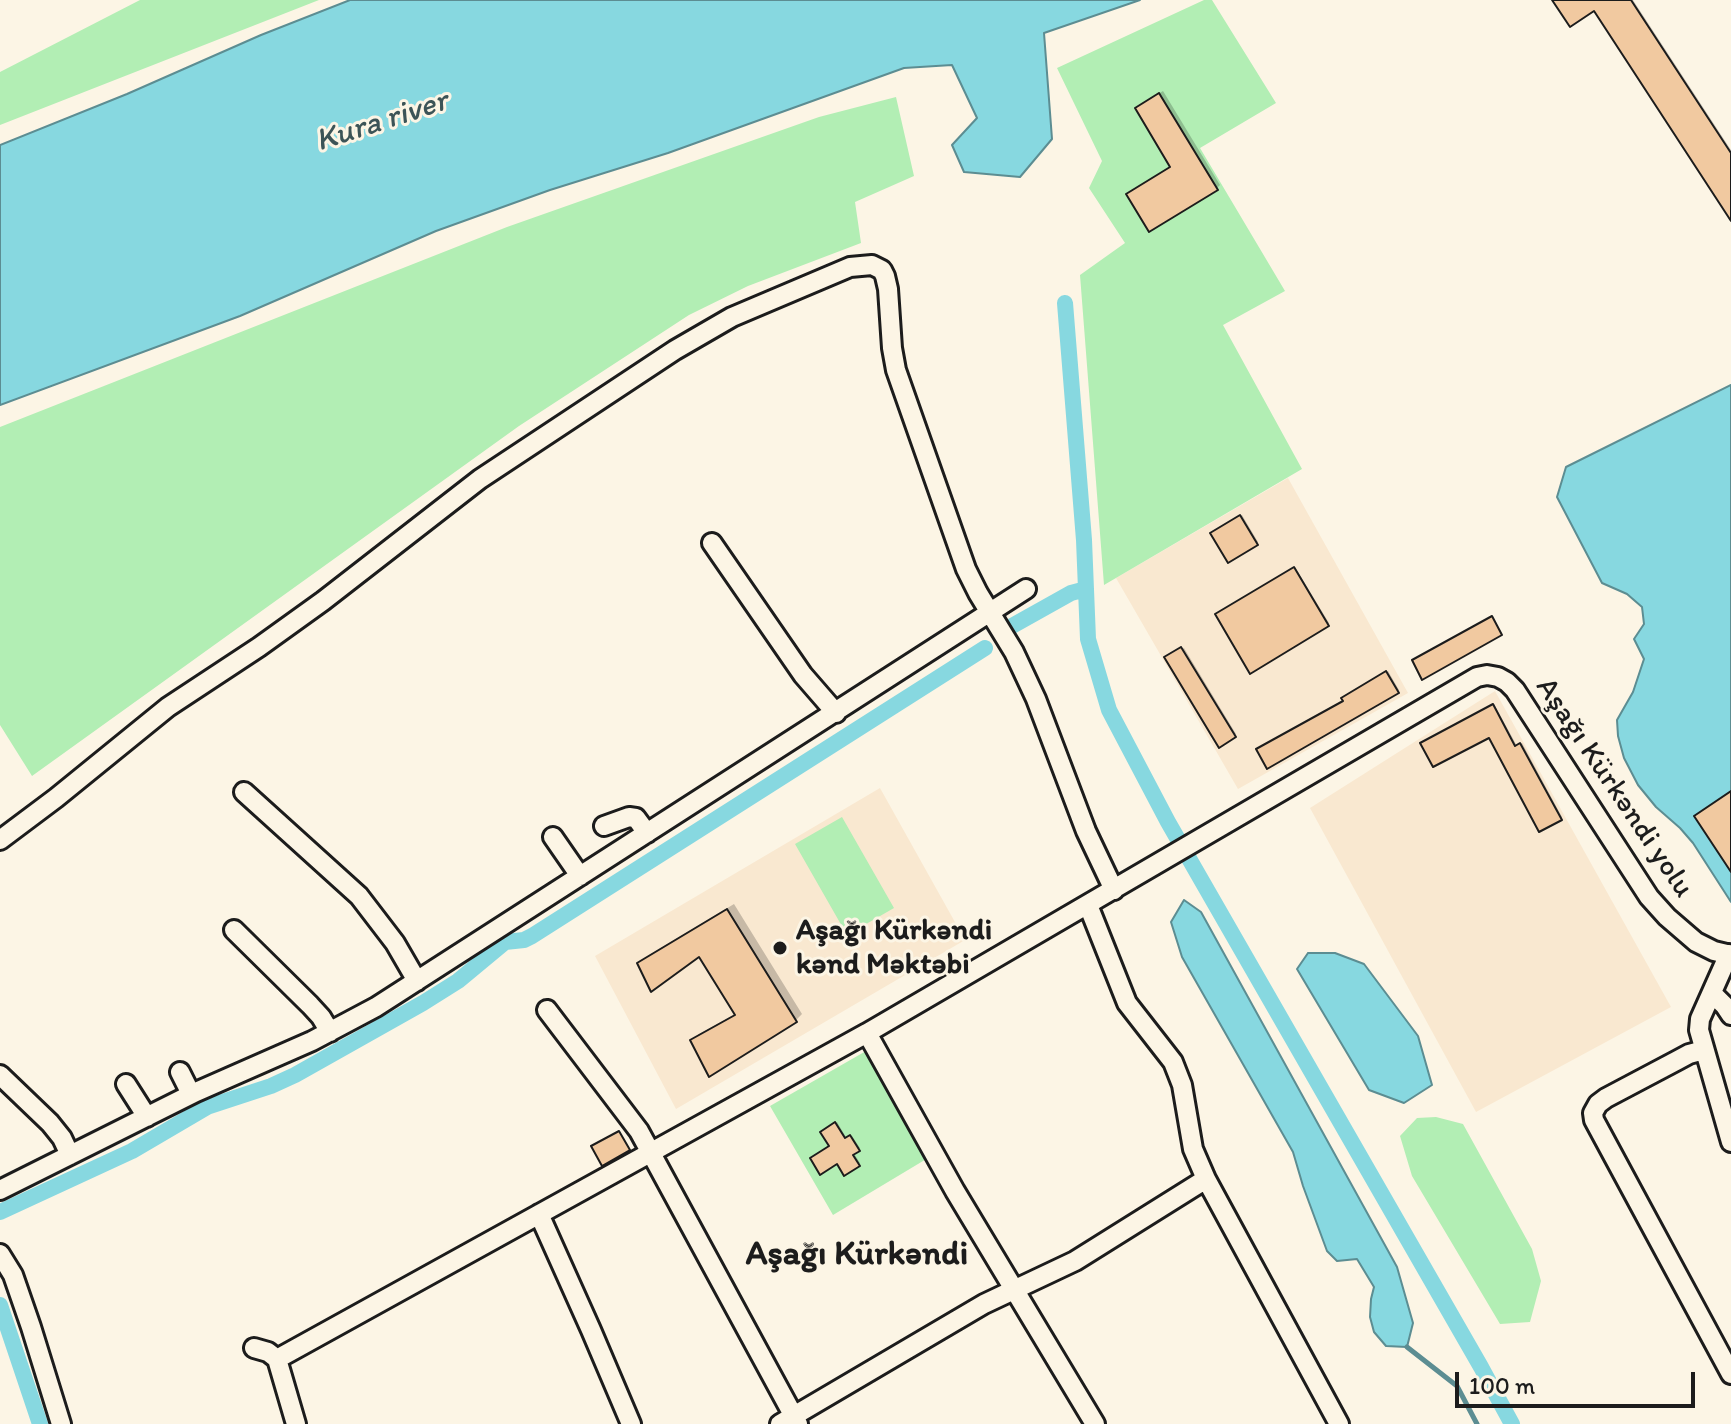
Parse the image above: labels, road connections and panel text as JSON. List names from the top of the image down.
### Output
{
  "streets": {
    "street": ["Aşağı Kürkəndi yolu"]
  },
  "districts": ["Aşağı Kürkəndi"],
  "water": ["Kura river"],
  "places": ["Aşağı Kürkəndi kənd Məktəbi"],
  "scale_bar": "100 m"
}
